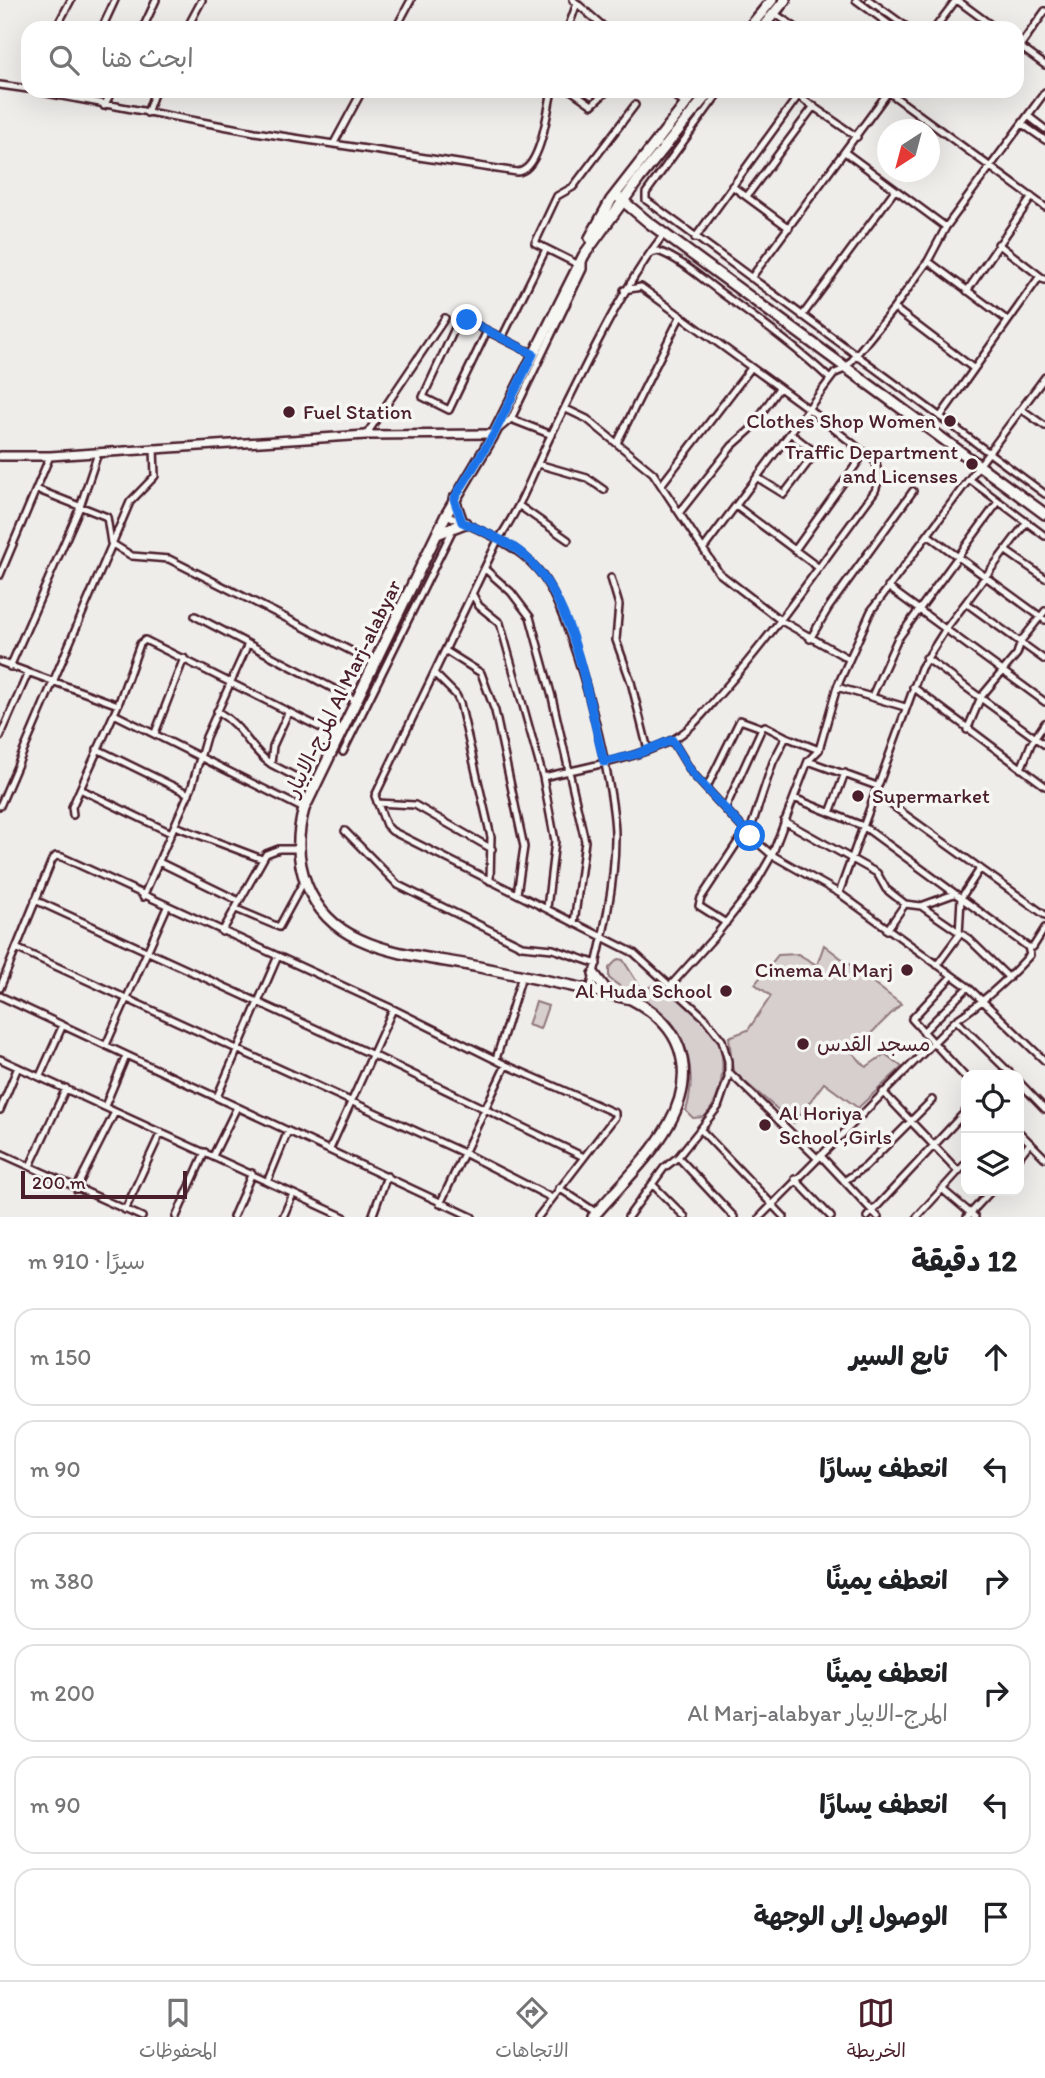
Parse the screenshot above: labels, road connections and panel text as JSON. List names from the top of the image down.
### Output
{
  "streets": {
    "main road": ["المرج-الابيار Al Marj-alabyar"]
  },
  "places": [
    "Fuel Station",
    "Clothes Shop Women",
    "Traffic Department and Licenses",
    "Supermarket",
    "Cinema Al Marj",
    "Al Huda School",
    "مسجد القدس",
    "Al Horiya School ,Girls"
  ],
  "scale_bar": "200 m",
  "north": "bottom left",
  "page": {
    "search": "ابحث هنا",
    "scale": "200 m",
    "heading": ["12 دقيقة", "سيرًا · 910 m"],
    "list": [
      ["تابع السير", "150 m"],
      ["انعطف يسارًا", "90 m"],
      ["انعطف يمينًا", "380 m"],
      ["انعطف يمينًا", "المرج-الابيار Al Marj-alabyar", "200 m"],
      ["انعطف يسارًا", "90 m"],
      "الوصول إلى الوجهة"
    ],
    "nav": ["الخريطة", "الاتجاهات", "المحفوظات"]
  }
}
